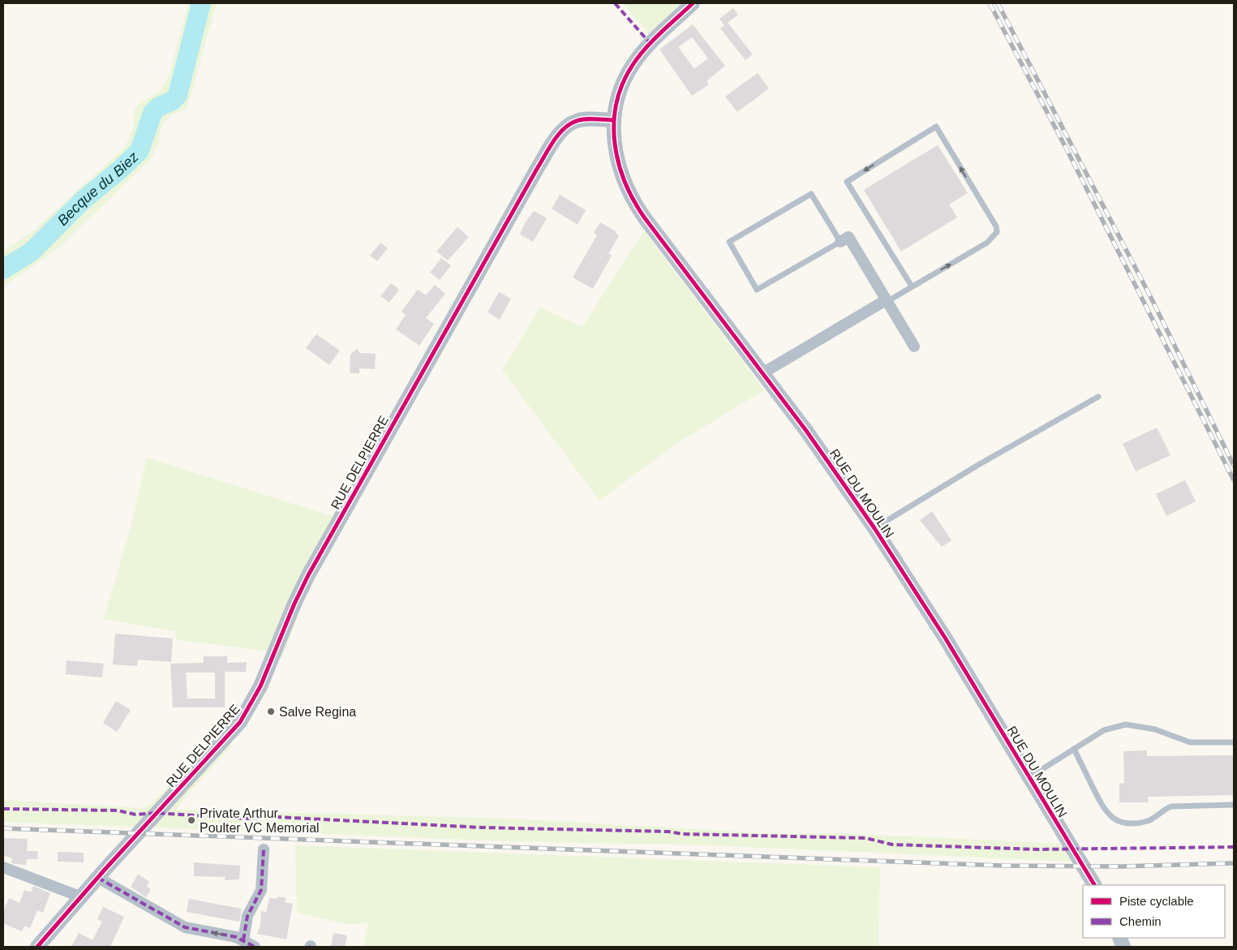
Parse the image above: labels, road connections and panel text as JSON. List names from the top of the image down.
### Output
{
  "streets": {
    "street": ["RUE DELPIERRE", "RUE DU MOULIN"]
  },
  "crossings": [
    ["RUE DELPIERRE", "RUE DU MOULIN"]
  ],
  "water": ["Becque du Biez"],
  "places": ["Salve Regina", "Private Arthur Poulter VC Memorial"],
  "legend": ["Piste cyclable", "Chemin"]
}
